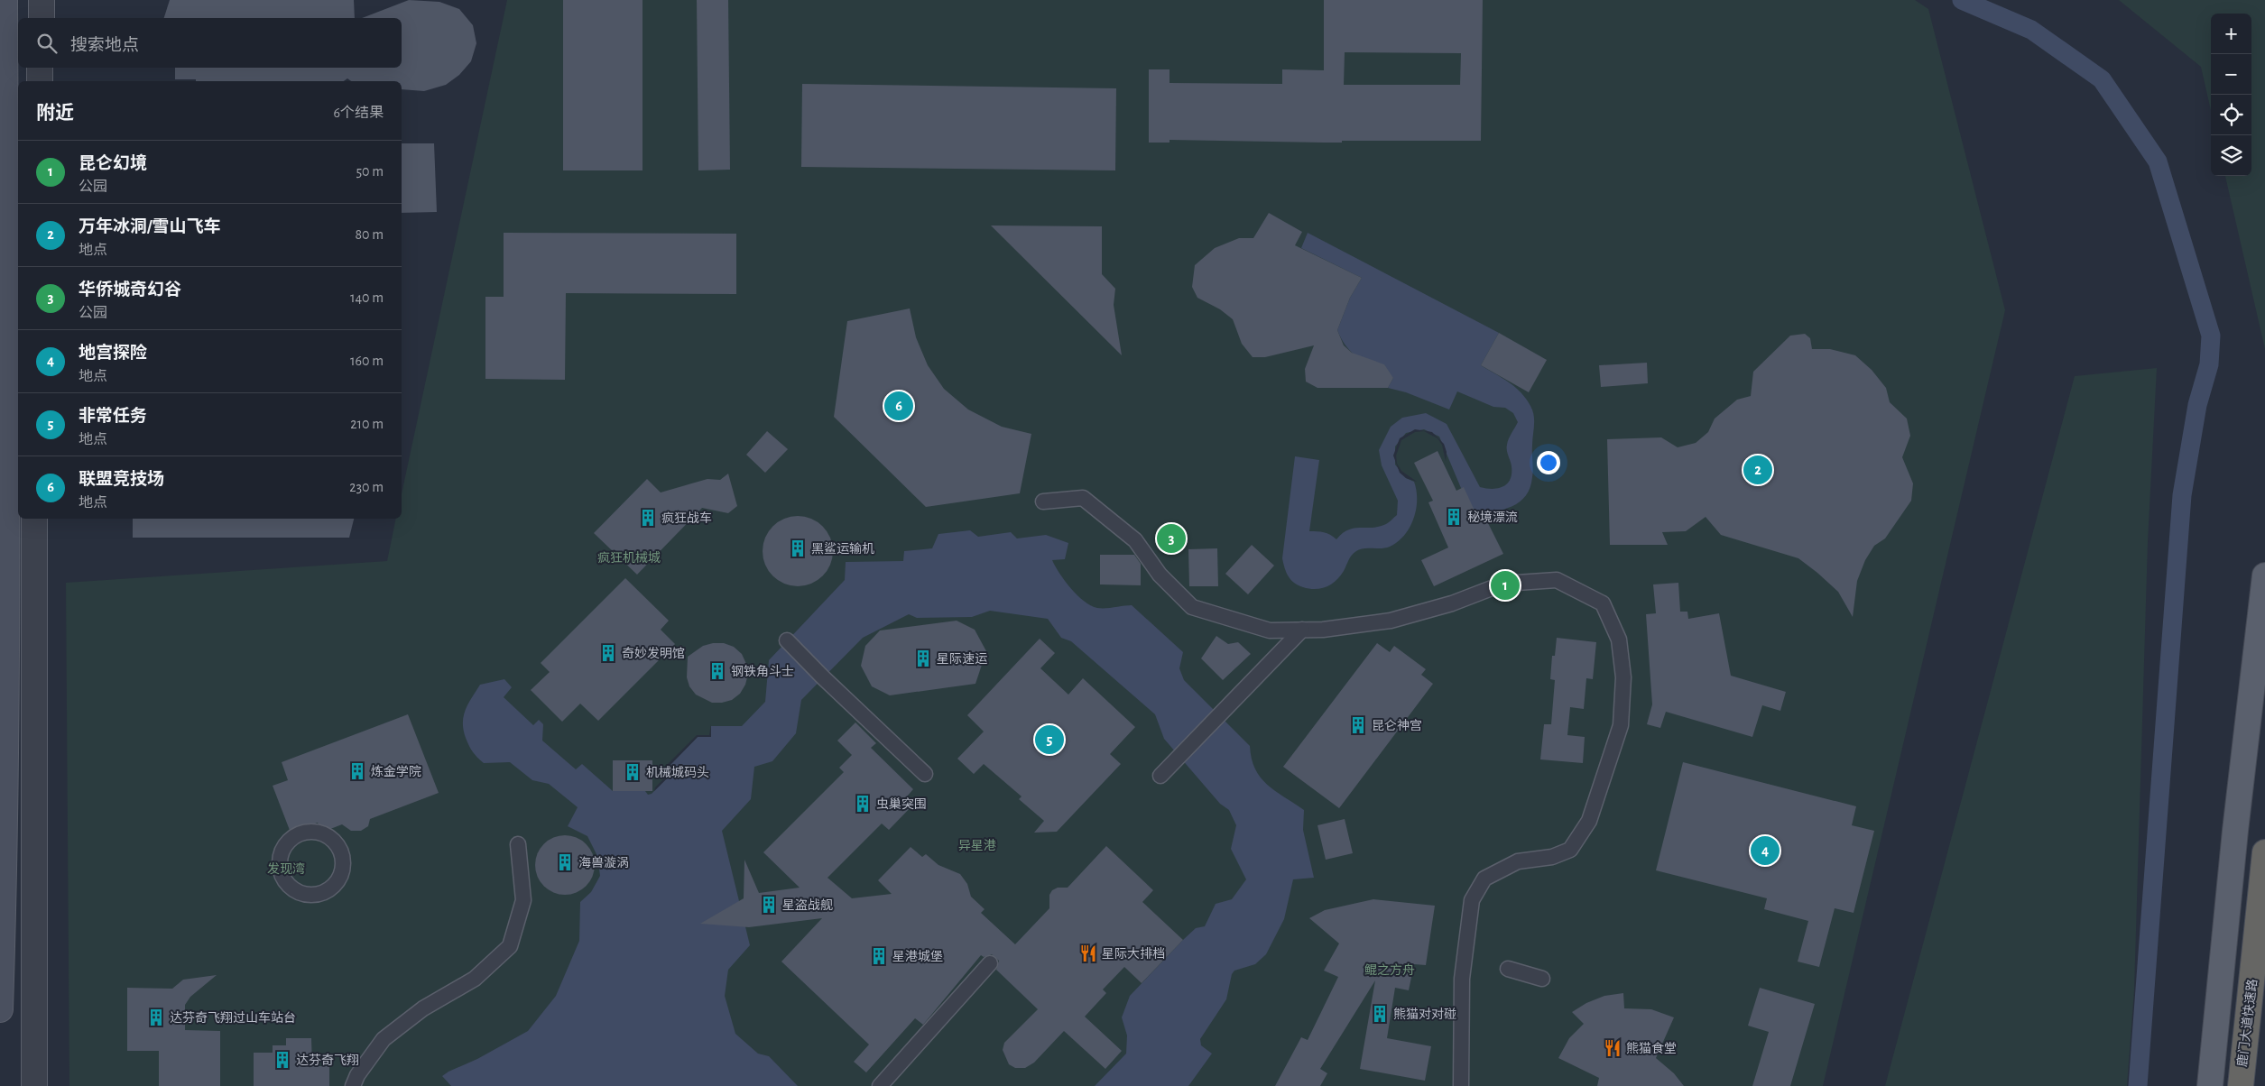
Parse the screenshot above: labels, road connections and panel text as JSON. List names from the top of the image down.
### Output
{
  "streets": {
    "highway": ["鹿门大道快速路"]
  },
  "parks": [
    "疯狂机械城",
    "异星港",
    "发现湾",
    "鲲之方舟"
  ],
  "places": {
    "building": [
      "秘境漂流",
      "疯狂战车",
      "黑鲨运输机",
      "奇妙发明馆",
      "星际速运",
      "钢铁角斗士",
      "昆仑神宫",
      "炼金学院",
      "机械城码头",
      "虫巢突围",
      "海兽漩涡",
      "星盗战舰",
      "星港城堡",
      "熊猫对对碰",
      "达芬奇飞翔过山车站台",
      "达芬奇飞翔"
    ],
    "restaurant": ["星际大排档", "熊猫食堂"]
  },
  "page": {
    "map_buttons": ["+", "−"],
    "search": "搜索地点",
    "heading": ["附近", "6个结果"],
    "list": [
      {
        "mark": "1",
        "name": "昆仑幻境",
        "note": "公园",
        "value": "50 m"
      },
      {
        "mark": "2",
        "name": "万年冰洞/雪山飞车",
        "note": "地点",
        "value": "80 m"
      },
      {
        "mark": "3",
        "name": "华侨城奇幻谷",
        "note": "公园",
        "value": "140 m"
      },
      {
        "mark": "4",
        "name": "地宫探险",
        "note": "地点",
        "value": "160 m"
      },
      {
        "mark": "5",
        "name": "非常任务",
        "note": "地点",
        "value": "210 m"
      },
      {
        "mark": "6",
        "name": "联盟竞技场",
        "note": "地点",
        "value": "230 m"
      }
    ],
    "pins": [
      "6",
      "2",
      "3",
      "1",
      "5",
      "4"
    ]
  }
}
